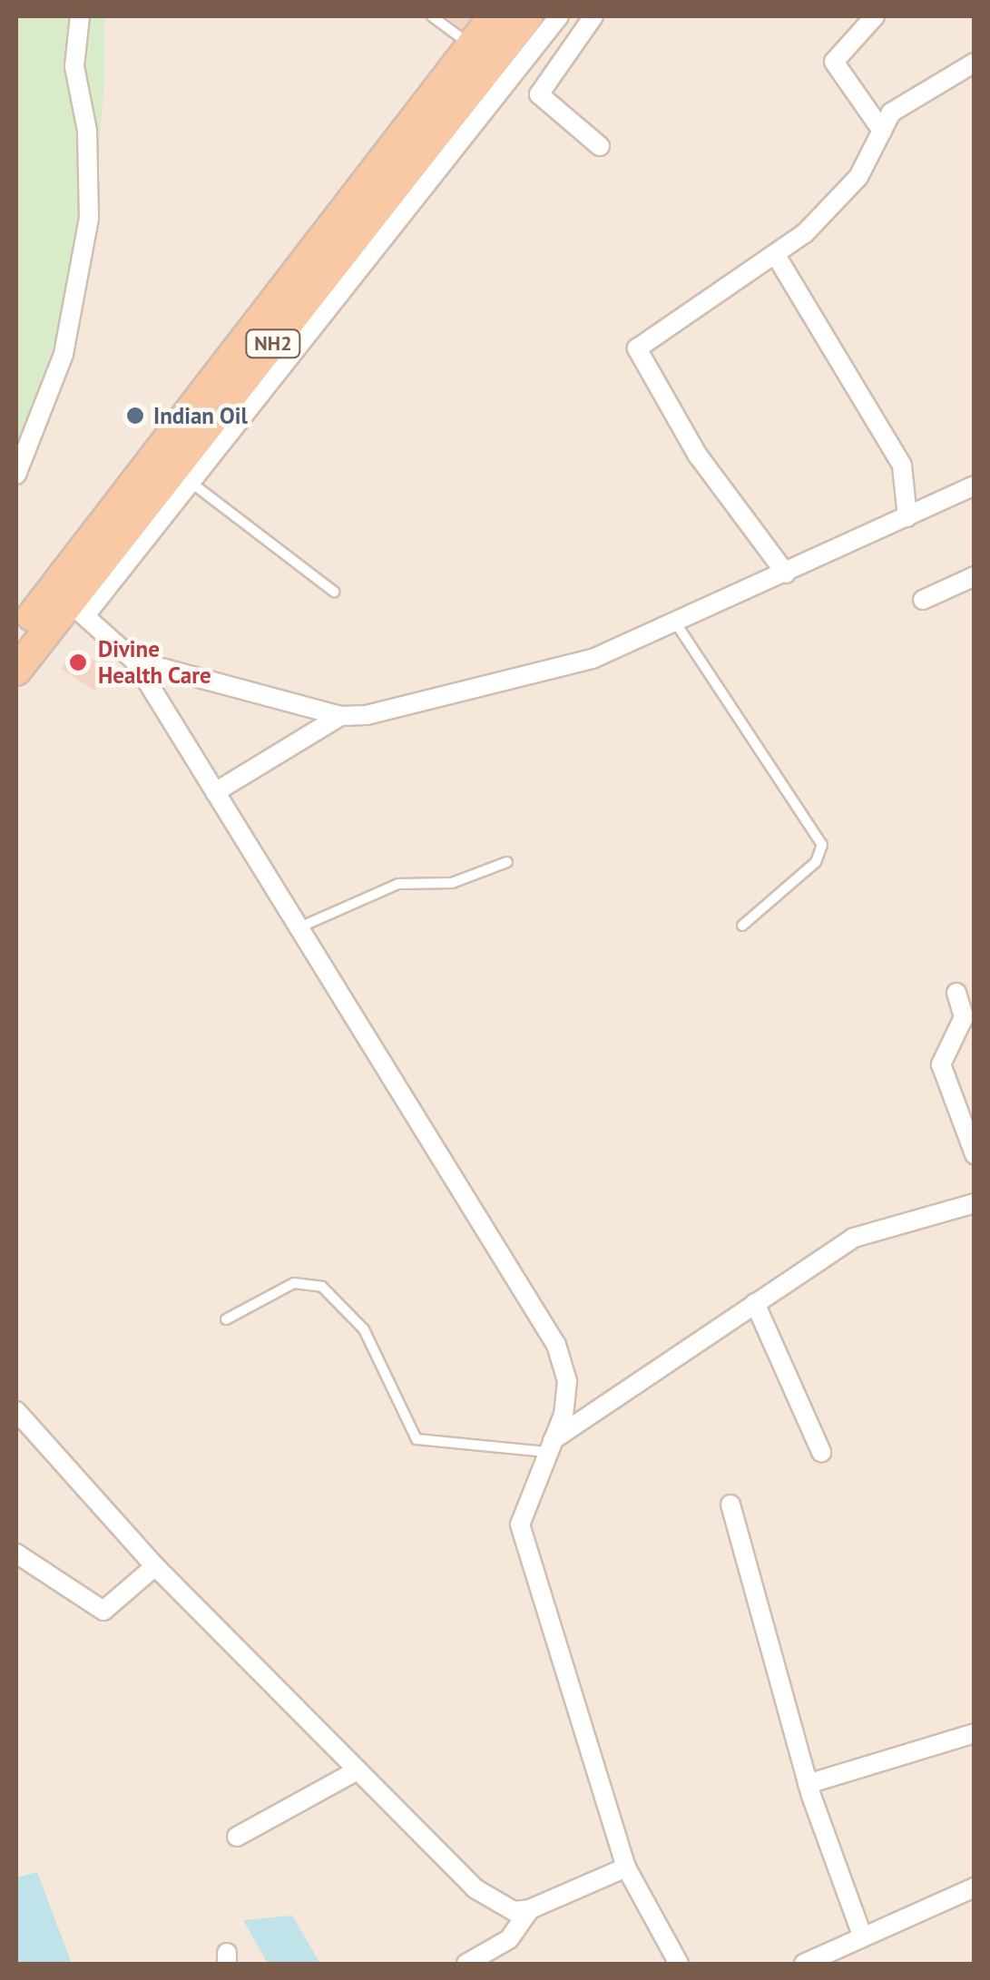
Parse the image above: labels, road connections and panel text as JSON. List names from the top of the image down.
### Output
{
  "streets": {
    "highway": ["NH2"]
  },
  "places": ["Indian Oil", "Divine Health Care"]
}
